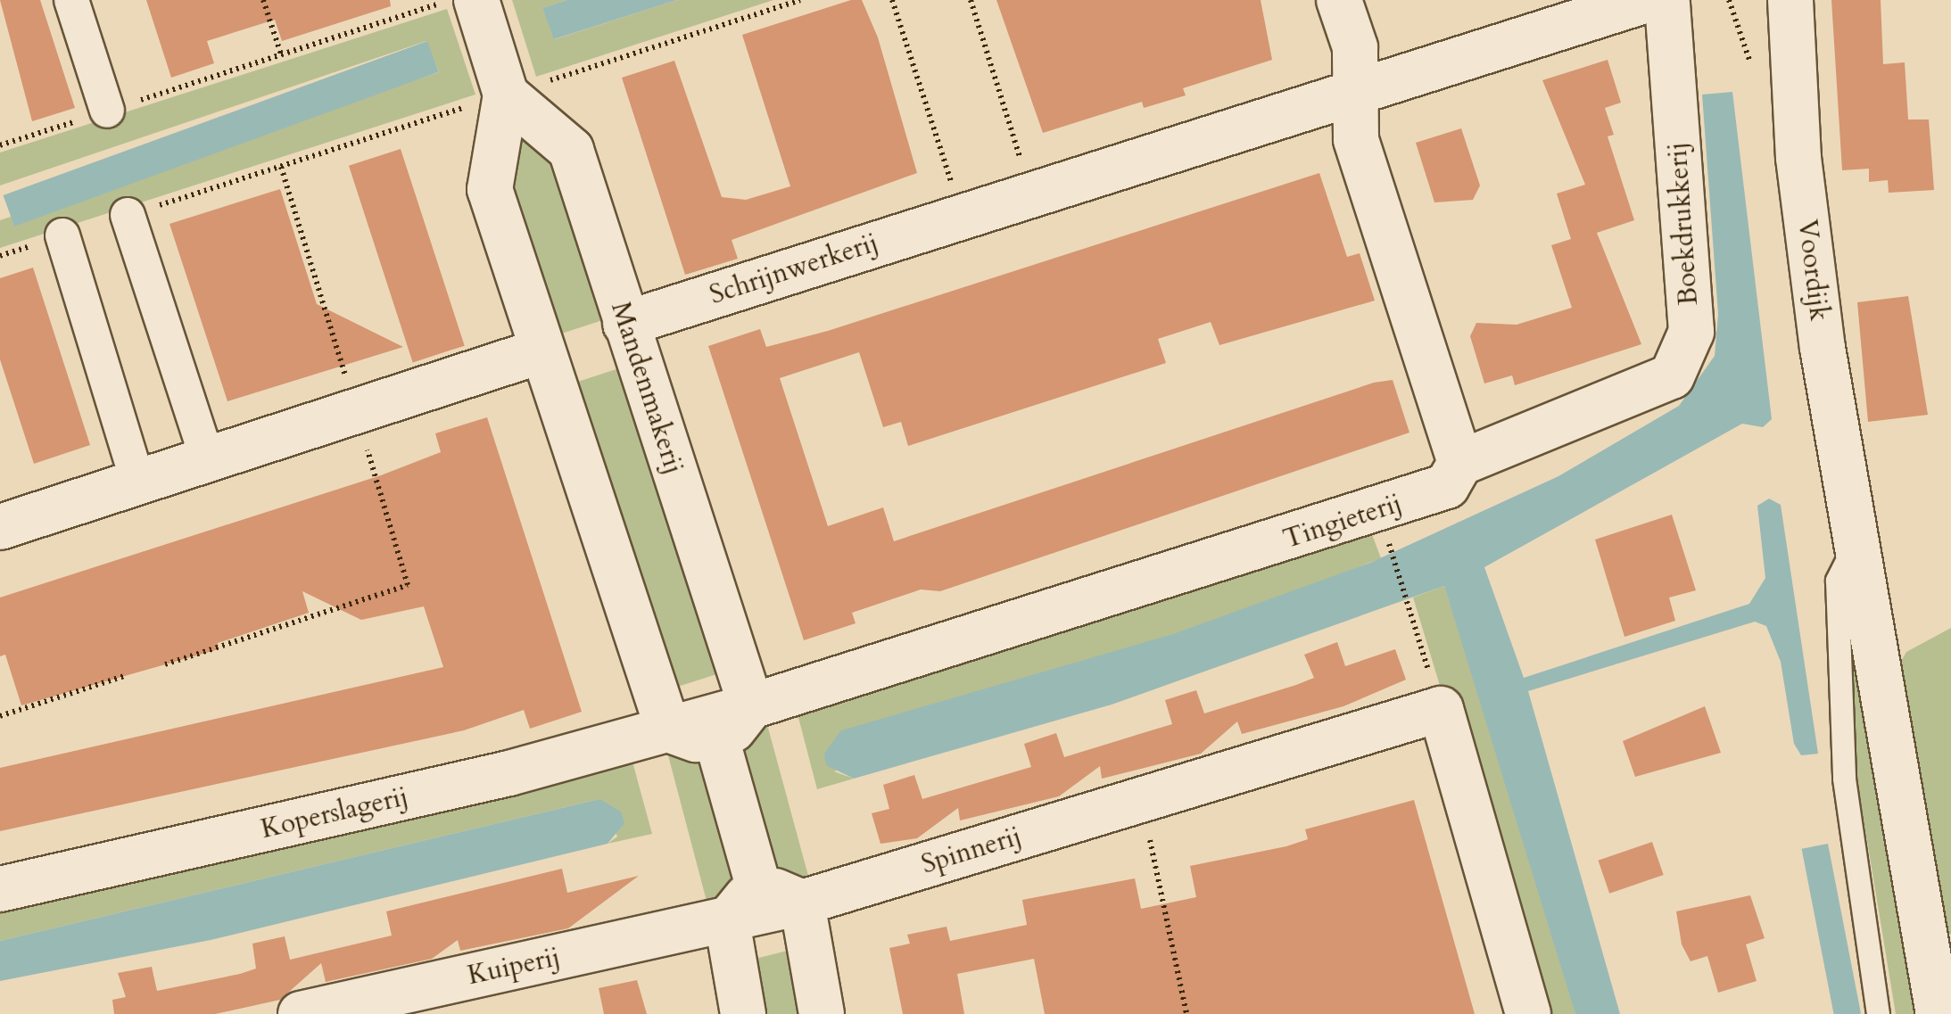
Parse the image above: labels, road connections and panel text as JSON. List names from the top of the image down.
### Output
{
  "streets": {
    "street": [
      "Boekdrukkerij",
      "Schrijnwerkerij",
      "Voordijk",
      "Mandenmakerij",
      "Tingieterij",
      "Koperslagerij",
      "Spinnerij",
      "Kuiperij"
    ]
  },
  "crossings": [
    ["Boekdrukkerij", "Tingieterij"],
    ["Schrijnwerkerij", "Mandenmakerij"],
    ["Mandenmakerij", "Tingieterij"],
    ["Spinnerij", "Kuiperij"]
  ]
}
